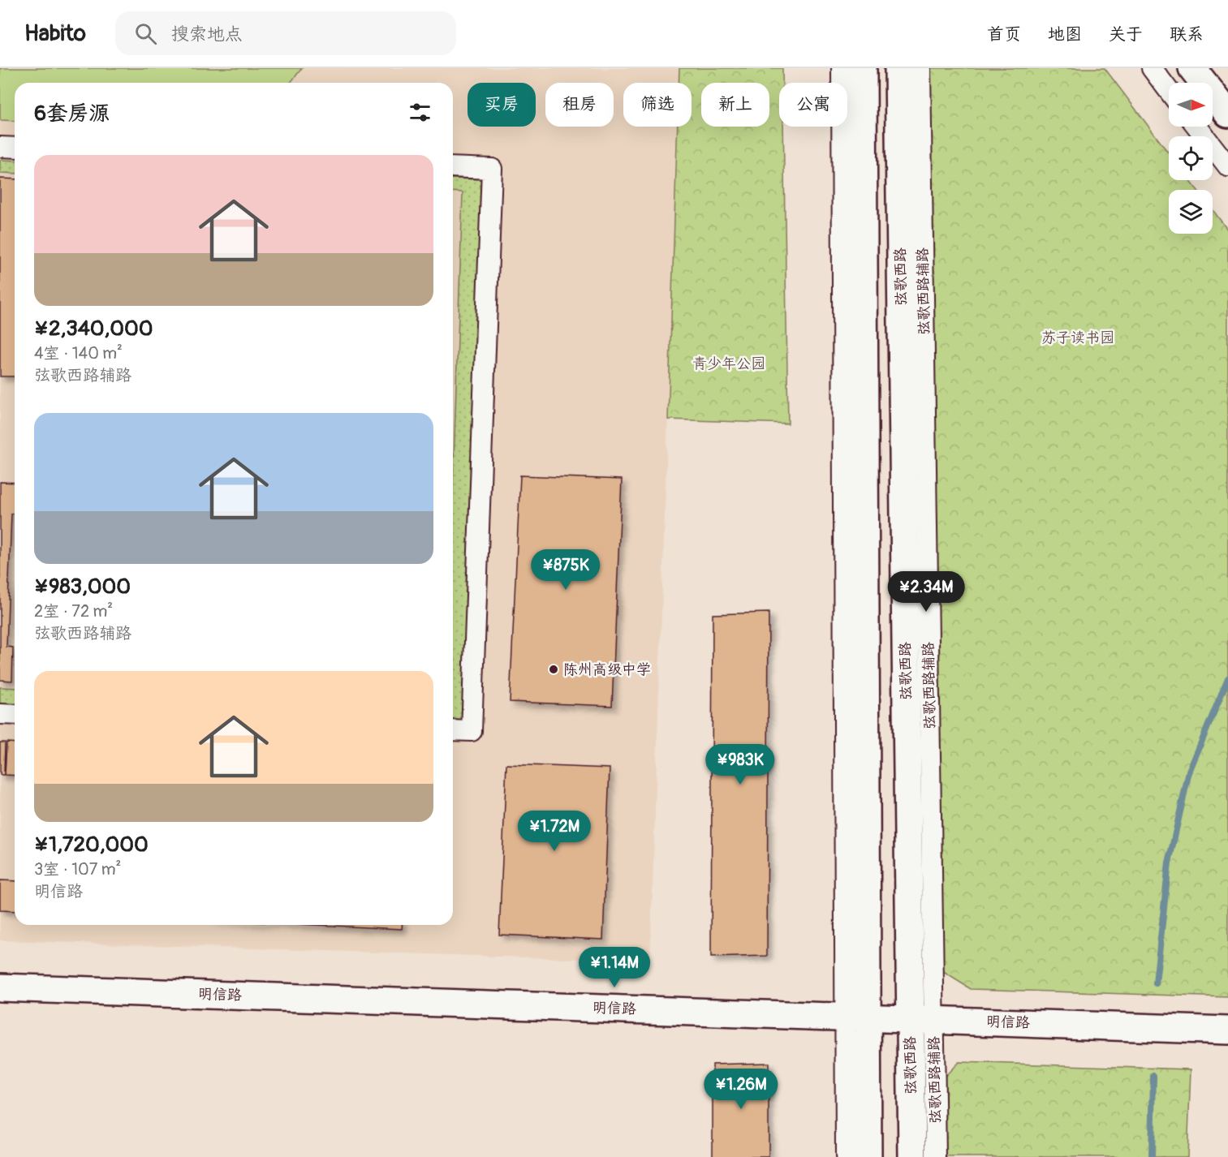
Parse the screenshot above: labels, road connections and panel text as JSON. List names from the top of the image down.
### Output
{
  "streets": {
    "main road": ["弦歌西路", "明信路"],
    "street": ["弦歌西路辅路"]
  },
  "crossings": [
    ["弦歌西路", "弦歌西路辅路"],
    ["弦歌西路", "明信路"],
    ["弦歌西路辅路", "明信路"]
  ],
  "parks": ["苏子读书园", "青少年公园"],
  "places": ["陈州高级中学"],
  "north": "right",
  "page": {
    "header": "Habito",
    "search": "搜索地点",
    "nav": [
      "首页",
      "地图",
      "关于",
      "联系"
    ],
    "chip": [
      "买房",
      "租房",
      "筛选",
      "新上",
      "公寓"
    ],
    "heading": "6套房源",
    "list": [
      {
        "name": "¥2,340,000",
        "note": "4室 · 140 m² · 弦歌西路辅路"
      },
      {
        "name": "¥983,000",
        "note": "2室 · 72 m² · 弦歌西路辅路"
      },
      {
        "name": "¥1,720,000",
        "note": "3室 · 107 m² · 明信路"
      }
    ],
    "price": [
      "¥875K",
      "¥2.34M",
      "¥983K",
      "¥1.72M",
      "¥1.14M",
      "¥1.26M"
    ]
  }
}
